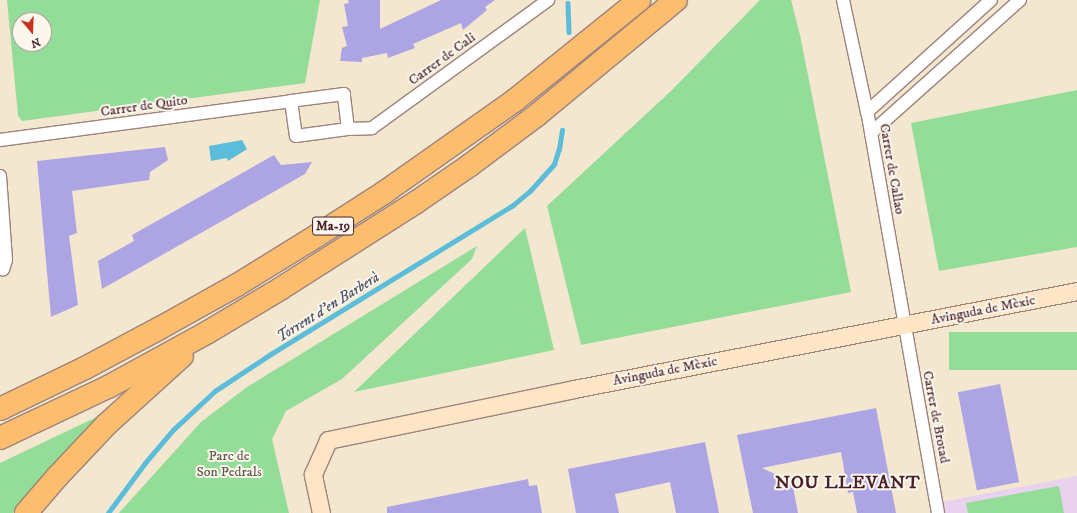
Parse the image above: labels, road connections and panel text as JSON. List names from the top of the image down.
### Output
{
  "streets": {
    "highway": ["Ma-19"],
    "street": [
      "Carrer de Cali",
      "Carrer de Quito",
      "Carrer de Callao",
      "Avinguda de Mèxic",
      "Carrer de Brotad"
    ]
  },
  "crossings": [
    ["Carrer de Cali", "Carrer de Quito"],
    ["Carrer de Callao", "Avinguda de Mèxic"],
    ["Carrer de Callao", "Carrer de Brotad"],
    ["Avinguda de Mèxic", "Carrer de Brotad"]
  ],
  "districts": ["NOU LLEVANT"],
  "water": ["Torrent d'en Barberà"],
  "parks": ["Parc de Son Pedrals"],
  "north": "bottom"
}
